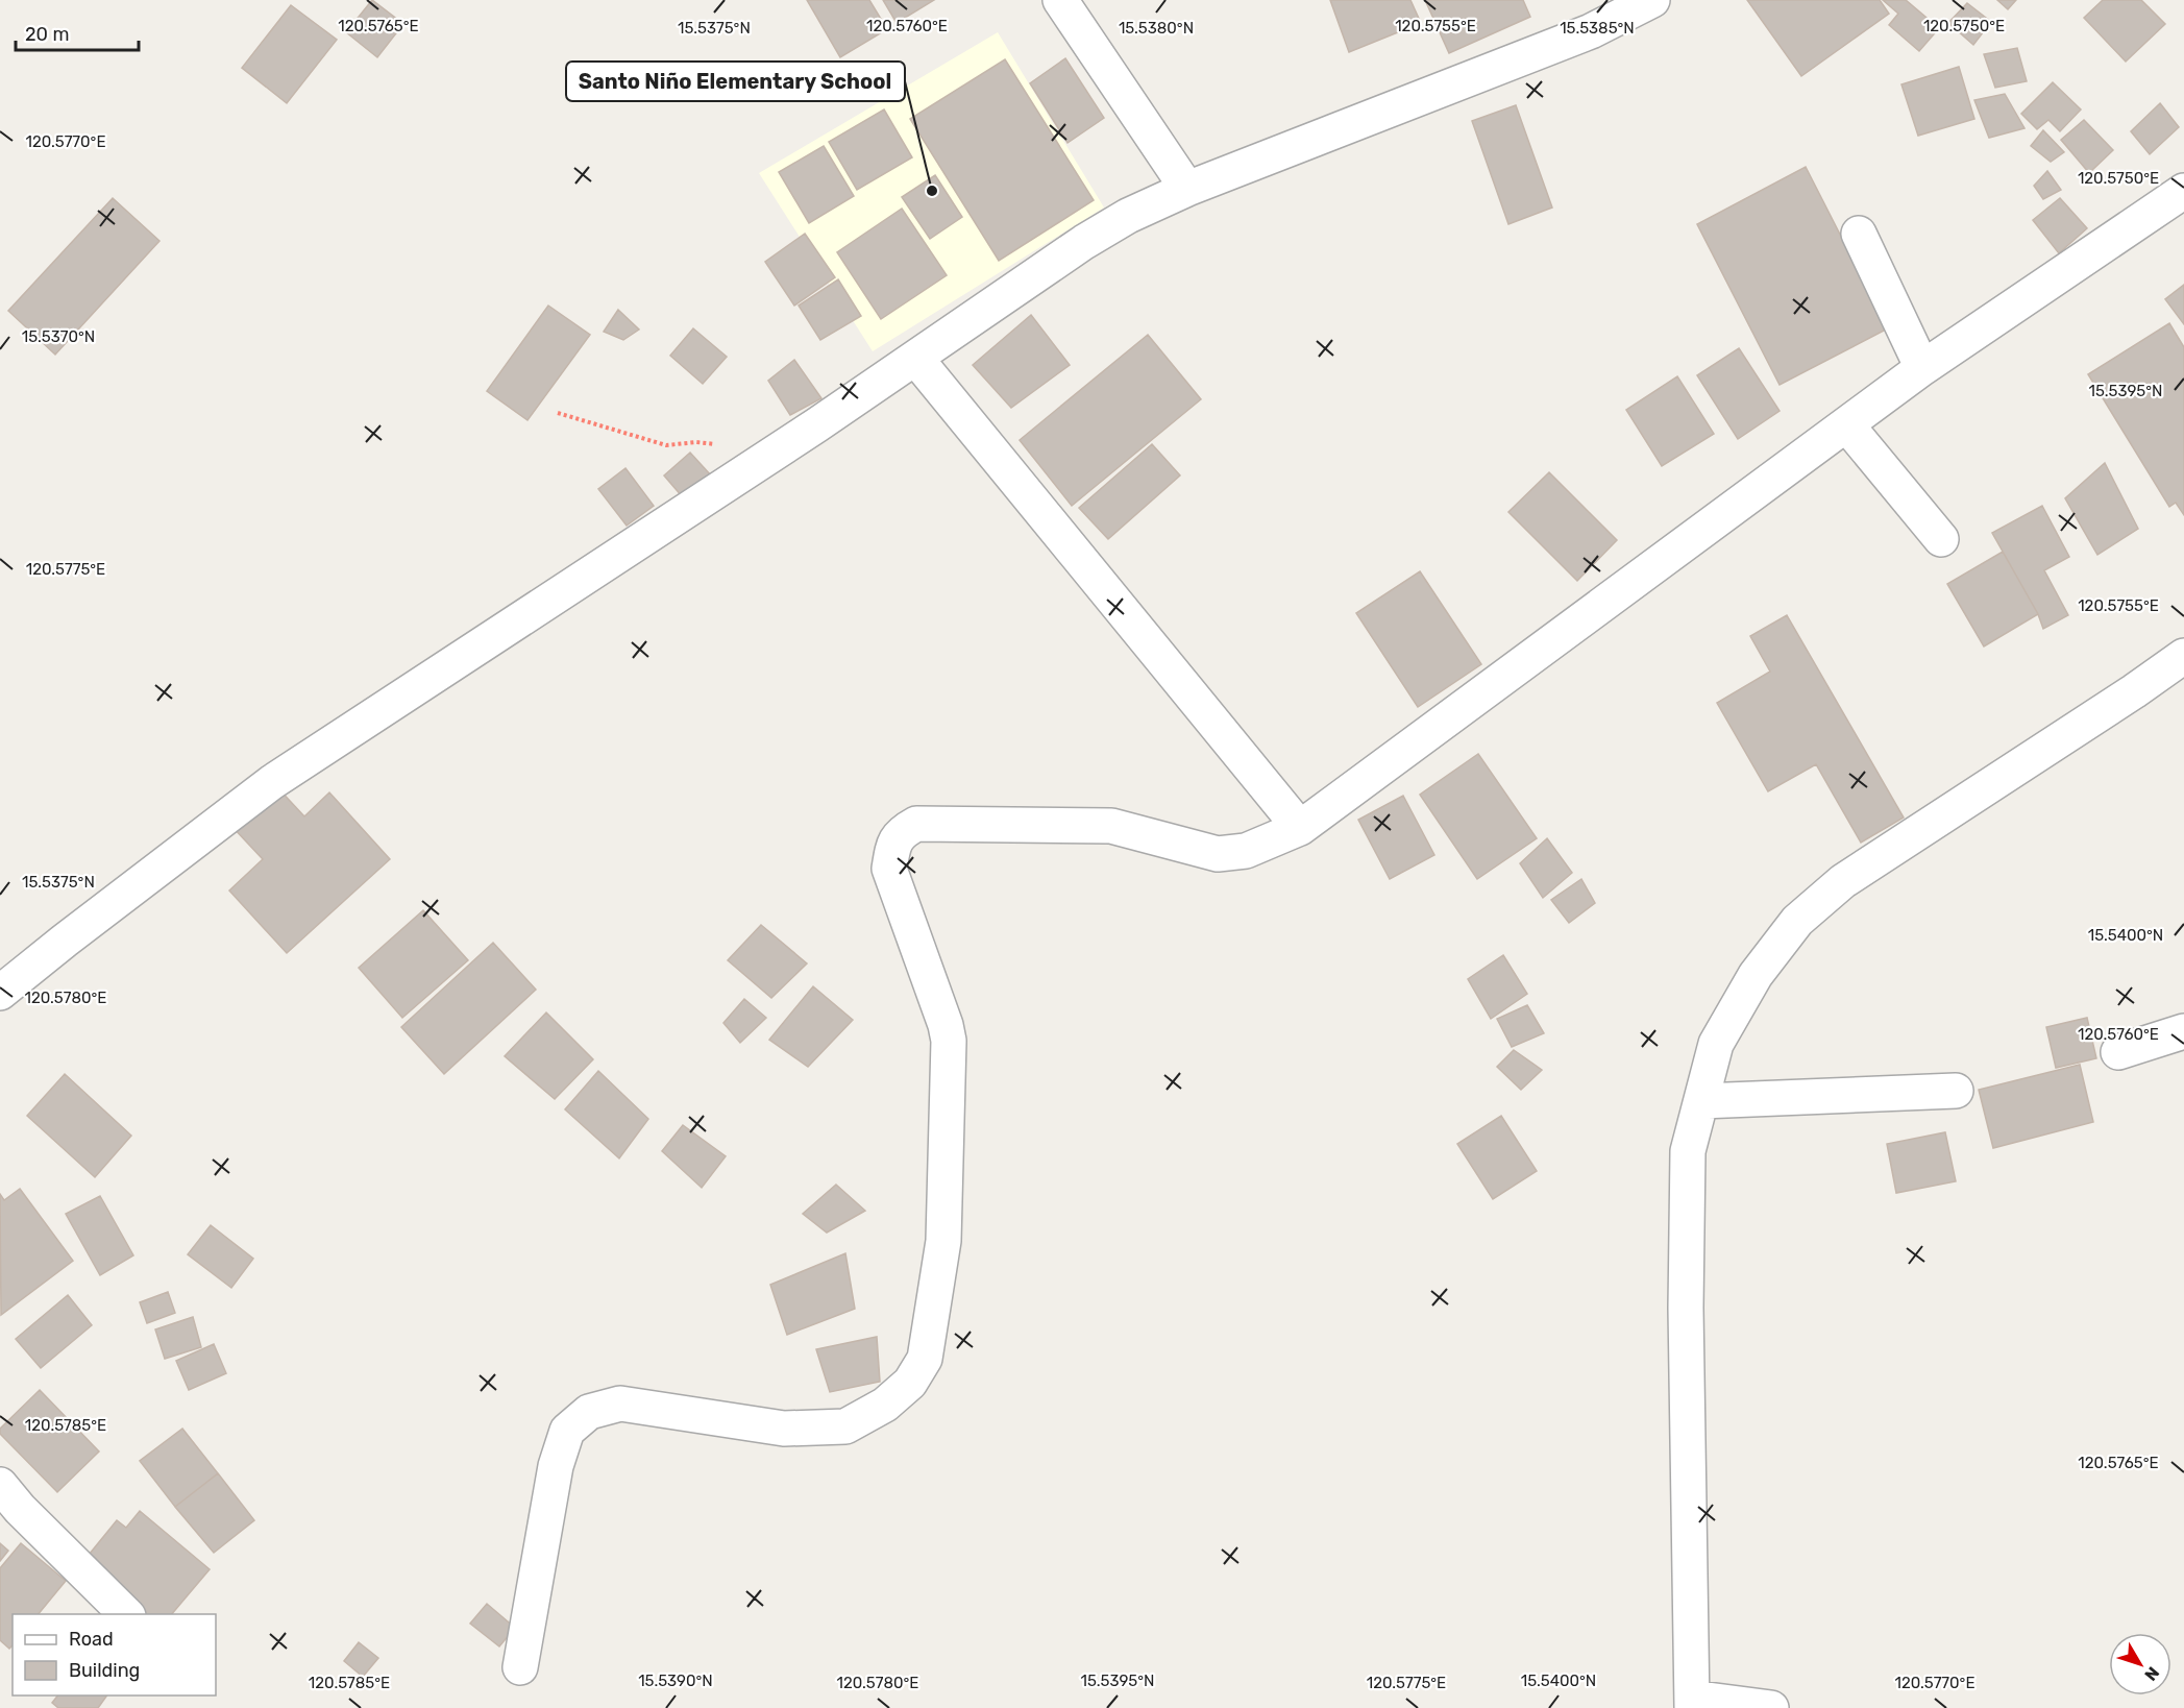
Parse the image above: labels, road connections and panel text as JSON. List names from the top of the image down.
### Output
{
  "places": ["Santo Niño Elementary School"],
  "legend": ["Road", "Building"],
  "scale_bar": "20 m",
  "north": "bottom right",
  "coordinates": [
    "120.5765°E",
    "120.5760°E",
    "120.5755°E",
    "120.5750°E",
    "15.5375°N",
    "15.5380°N",
    "15.5385°N",
    "120.5770°E",
    "15.5370°N",
    "15.5395°N",
    "120.5775°E",
    "15.5400°N",
    "120.5780°E",
    "120.5785°E",
    "15.5390°N"
  ]
}
